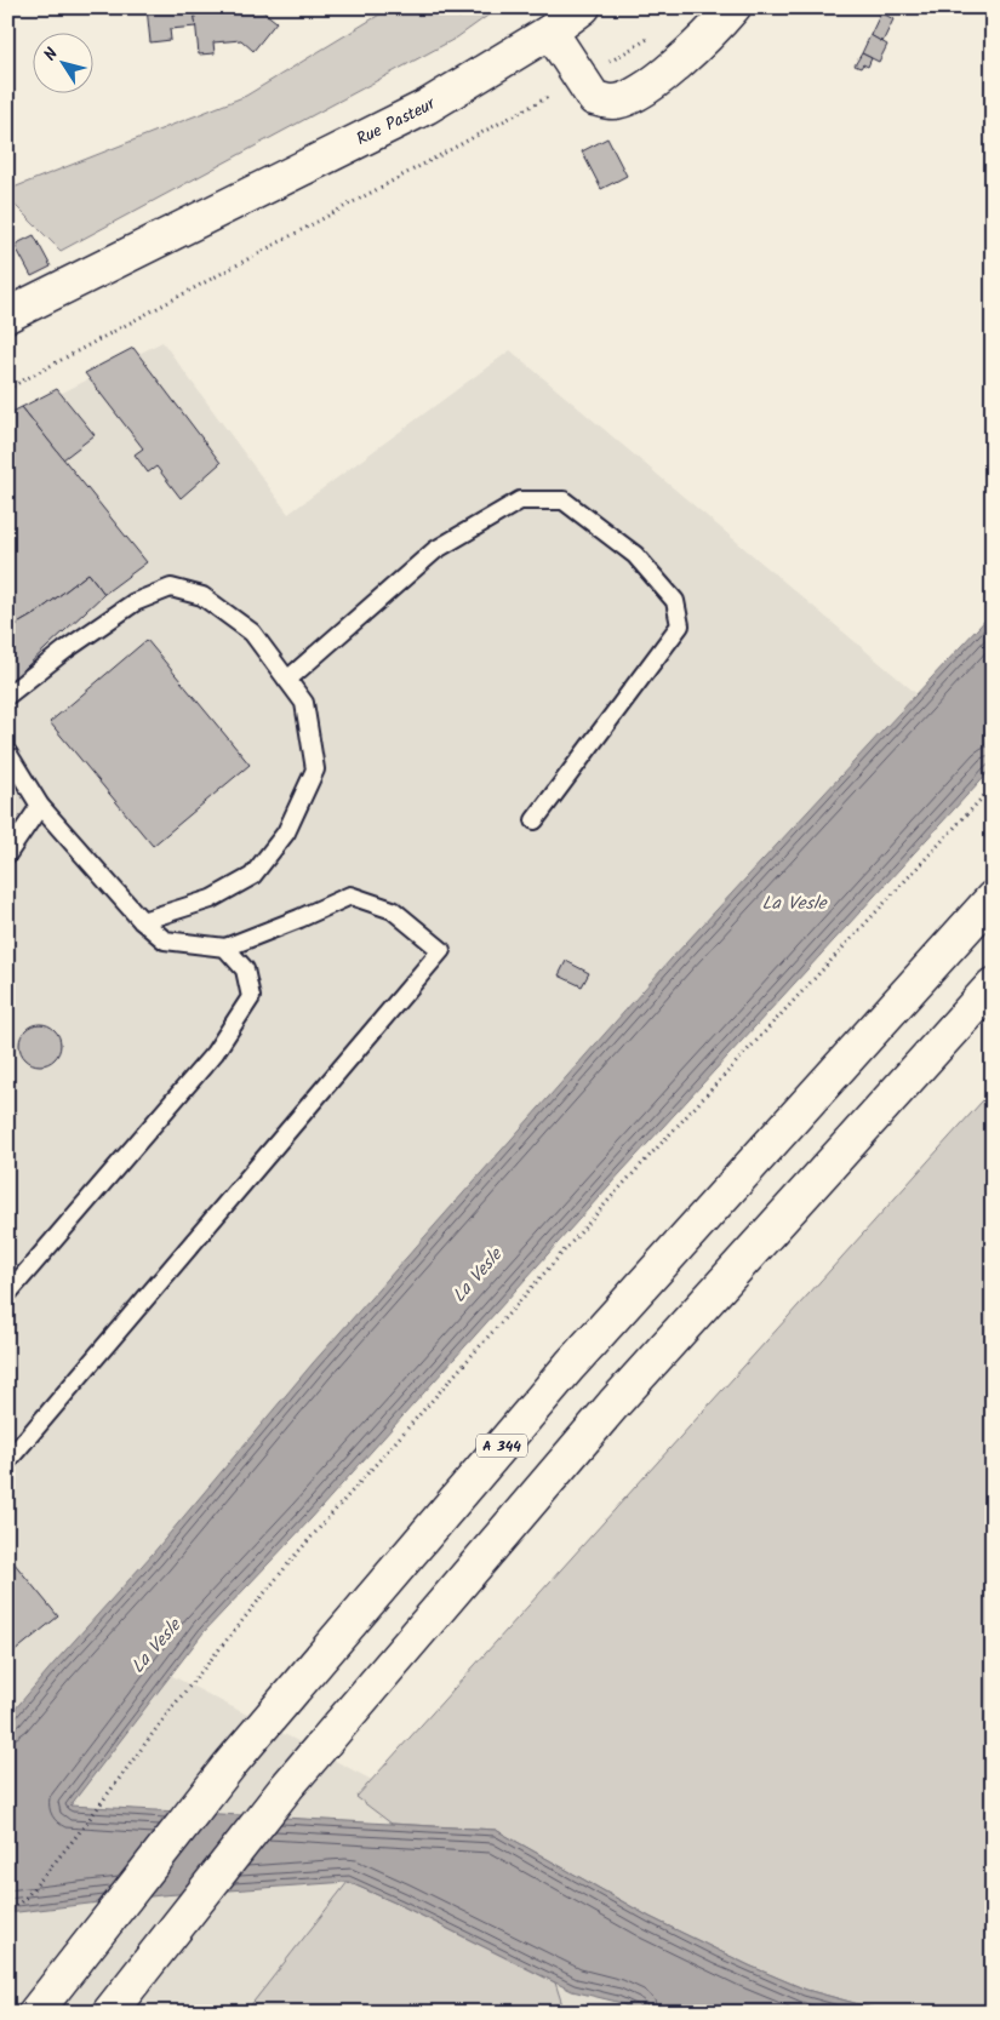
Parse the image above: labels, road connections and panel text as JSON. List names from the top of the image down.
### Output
{
  "streets": {
    "main road": ["Rue Pasteur", "A 344"]
  },
  "water": ["La Vesle"],
  "north": "top left"
}
